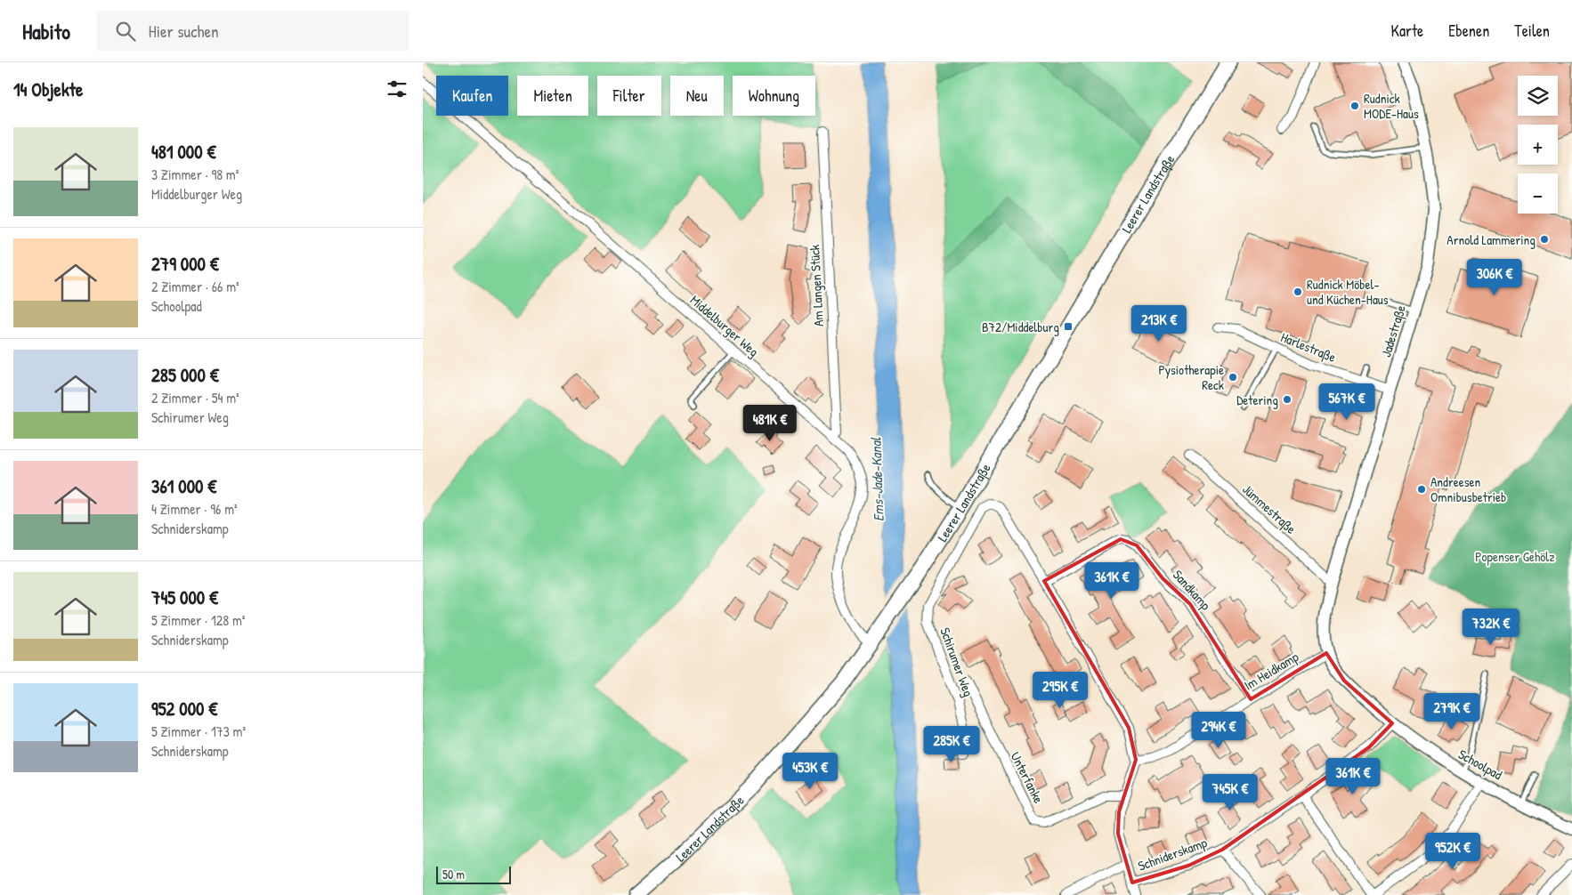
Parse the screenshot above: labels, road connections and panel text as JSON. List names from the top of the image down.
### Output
{
  "streets": {
    "main road": ["Leerer Landstraße"],
    "street": [
      "Am Langen Stück",
      "Middelburger Weg",
      "Jadestraße",
      "Harlestraße",
      "Jümmestraße",
      "Sandkamp",
      "Schirumer Weg",
      "Im Heidkamp",
      "Schoolpad",
      "Unterfanke",
      "Schniderskamp"
    ]
  },
  "crossings": [
    ["Leerer Landstraße", "Middelburger Weg"],
    ["Am Langen Stück", "Middelburger Weg"],
    ["Jadestraße", "Harlestraße"],
    ["Jadestraße", "Jümmestraße"],
    ["Jadestraße", "Schoolpad"],
    ["Sandkamp", "Schirumer Weg"],
    ["Sandkamp", "Im Heidkamp"],
    ["Schirumer Weg", "Im Heidkamp"],
    ["Im Heidkamp", "Schoolpad"],
    ["Schoolpad", "Schniderskamp"]
  ],
  "water": ["Ems-Jade-Kanal"],
  "parks": ["Popenser Gehölz"],
  "places": {
    "other": [
      "Rudnick MODE-Haus",
      "Arnold Lammering",
      "Rudnick Möbel- und Küchen-Haus",
      "Pysiotherapie Reck",
      "Detering",
      "Andreesen Omnibusbetrieb"
    ],
    "transit": ["B72/Middelburg"]
  },
  "scale_bar": "50 m",
  "page": {
    "header": "Habito",
    "search": "Hier suchen",
    "nav": ["Karte", "Ebenen", "Teilen"],
    "heading": "14 Objekte",
    "map_buttons": ["+", "−"],
    "chip": [
      "Kaufen",
      "Mieten",
      "Filter",
      "Neu",
      "Wohnung"
    ],
    "list": [
      {
        "name": "481 000 €",
        "note": "3 Zimmer · 98 m² · Middelburger Weg"
      },
      {
        "name": "279 000 €",
        "note": "2 Zimmer · 66 m² · Schoolpad"
      },
      {
        "name": "285 000 €",
        "note": "2 Zimmer · 54 m² · Schirumer Weg"
      },
      {
        "name": "361 000 €",
        "note": "4 Zimmer · 96 m² · Schniderskamp"
      },
      {
        "name": "745 000 €",
        "note": "5 Zimmer · 128 m² · Schniderskamp"
      },
      {
        "name": "952 000 €",
        "note": "5 Zimmer · 173 m² · Schniderskamp"
      }
    ],
    "price": [
      "306K €",
      "213K €",
      "567K €",
      "481K €",
      "361K €",
      "732K €",
      "295K €",
      "279K €",
      "294K €",
      "285K €",
      "453K €",
      "361K €",
      "745K €",
      "952K €"
    ],
    "scale": "50 m"
  }
}
